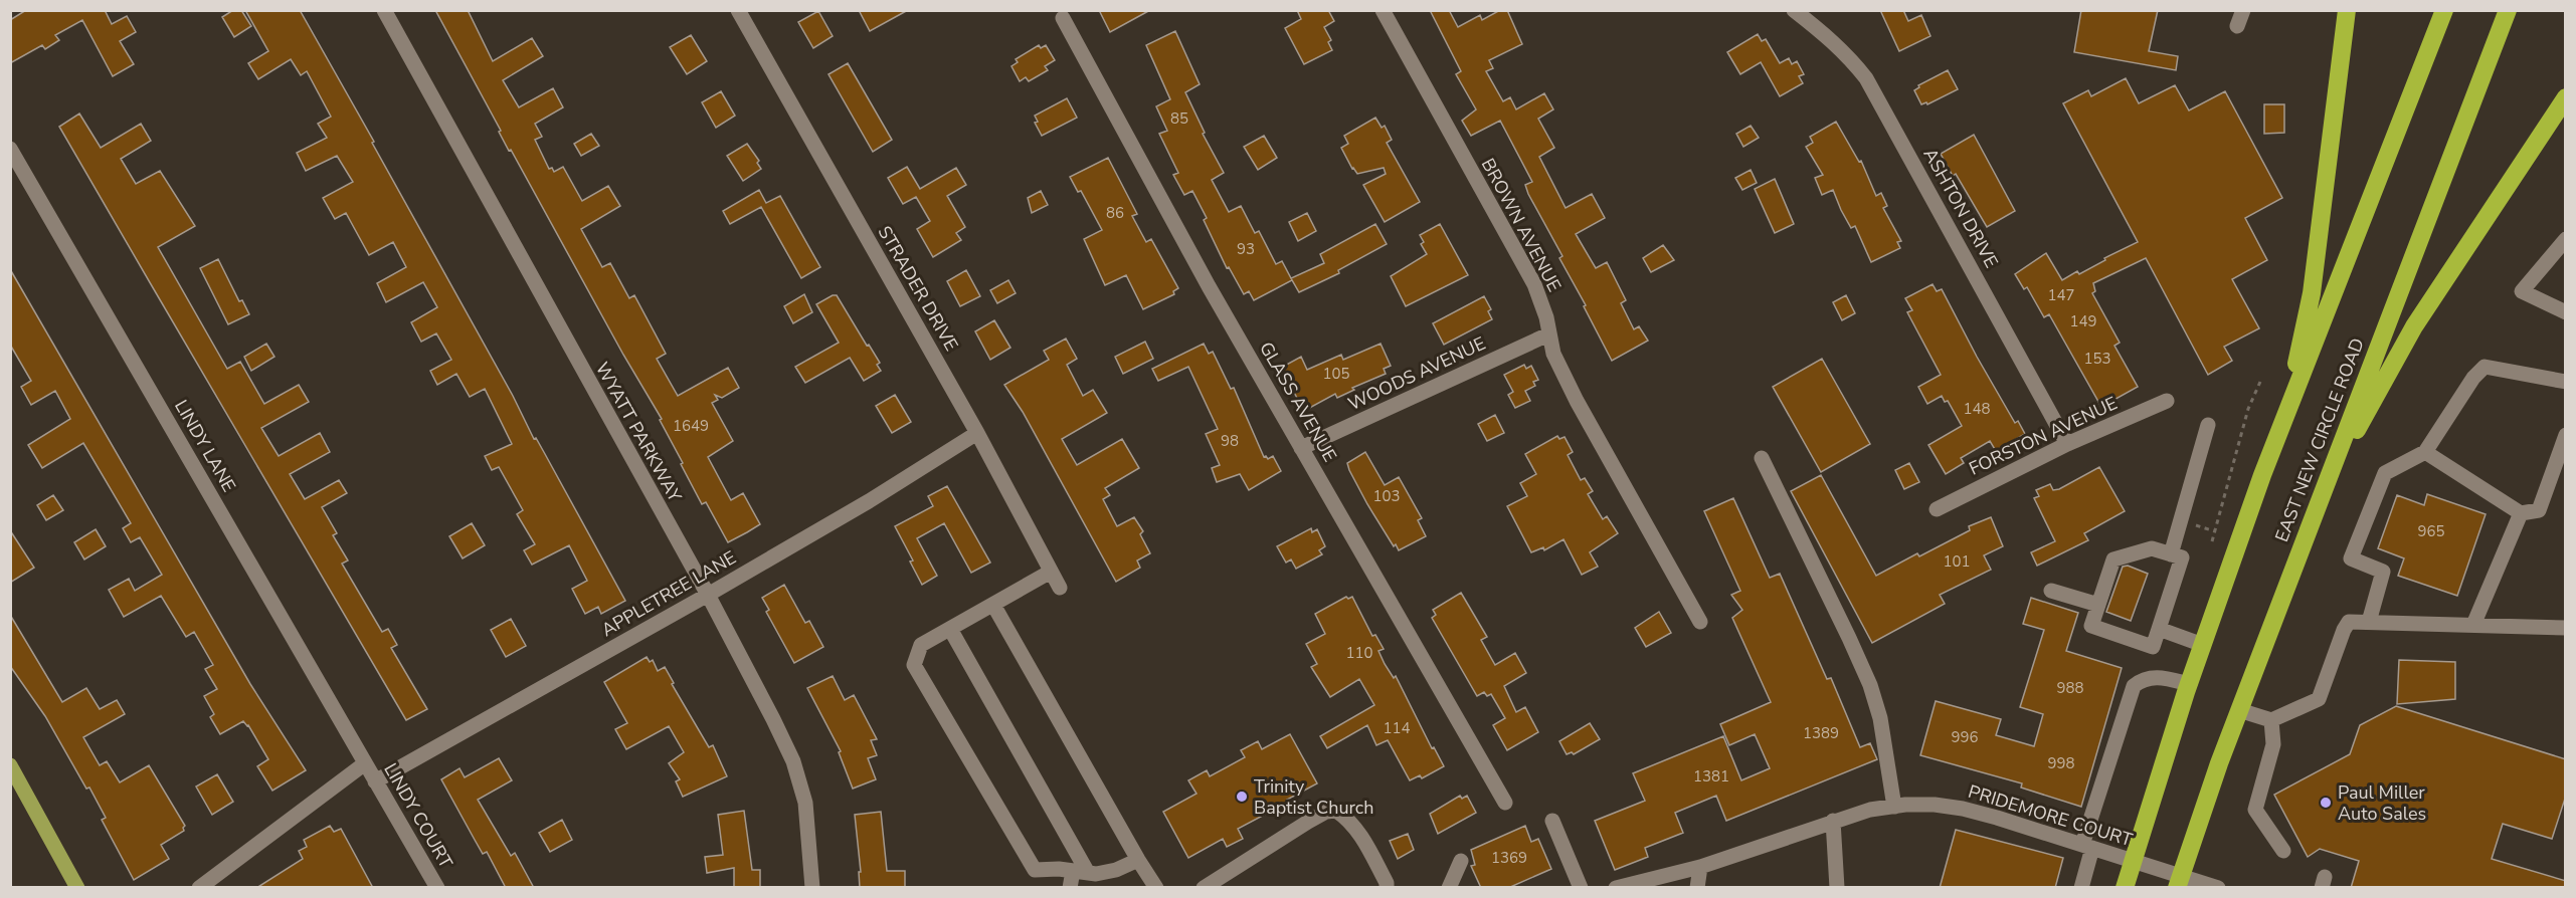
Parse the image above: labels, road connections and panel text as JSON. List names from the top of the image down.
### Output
{
  "streets": {
    "highway": ["EAST NEW CIRCLE ROAD"],
    "street": [
      "ASHTON DRIVE",
      "BROWN AVENUE",
      "STRADER DRIVE",
      "WOODS AVENUE",
      "GLASS AVENUE",
      "WYATT PARKWAY",
      "FORSTON AVENUE",
      "LINDY LANE",
      "APPLETREE LANE",
      "LINDY COURT",
      "PRIDEMORE COURT"
    ]
  },
  "crossings": [
    ["ASHTON DRIVE", "FORSTON AVENUE"],
    ["BROWN AVENUE", "WOODS AVENUE"],
    ["STRADER DRIVE", "APPLETREE LANE"],
    ["WOODS AVENUE", "GLASS AVENUE"],
    ["WYATT PARKWAY", "APPLETREE LANE"],
    ["EAST NEW CIRCLE ROAD", "PRIDEMORE COURT"],
    ["LINDY LANE", "LINDY COURT"],
    ["APPLETREE LANE", "LINDY COURT"]
  ],
  "places": ["Trinity Baptist Church", "Paul Miller Auto Sales"],
  "house_numbers": [
    "85",
    "86",
    "93",
    "147",
    "149",
    "153",
    "105",
    "148",
    "1649",
    "98",
    "103",
    "965",
    "101",
    "110",
    "988",
    "114",
    "1389",
    "996",
    "998",
    "1381",
    "1369"
  ]
}
